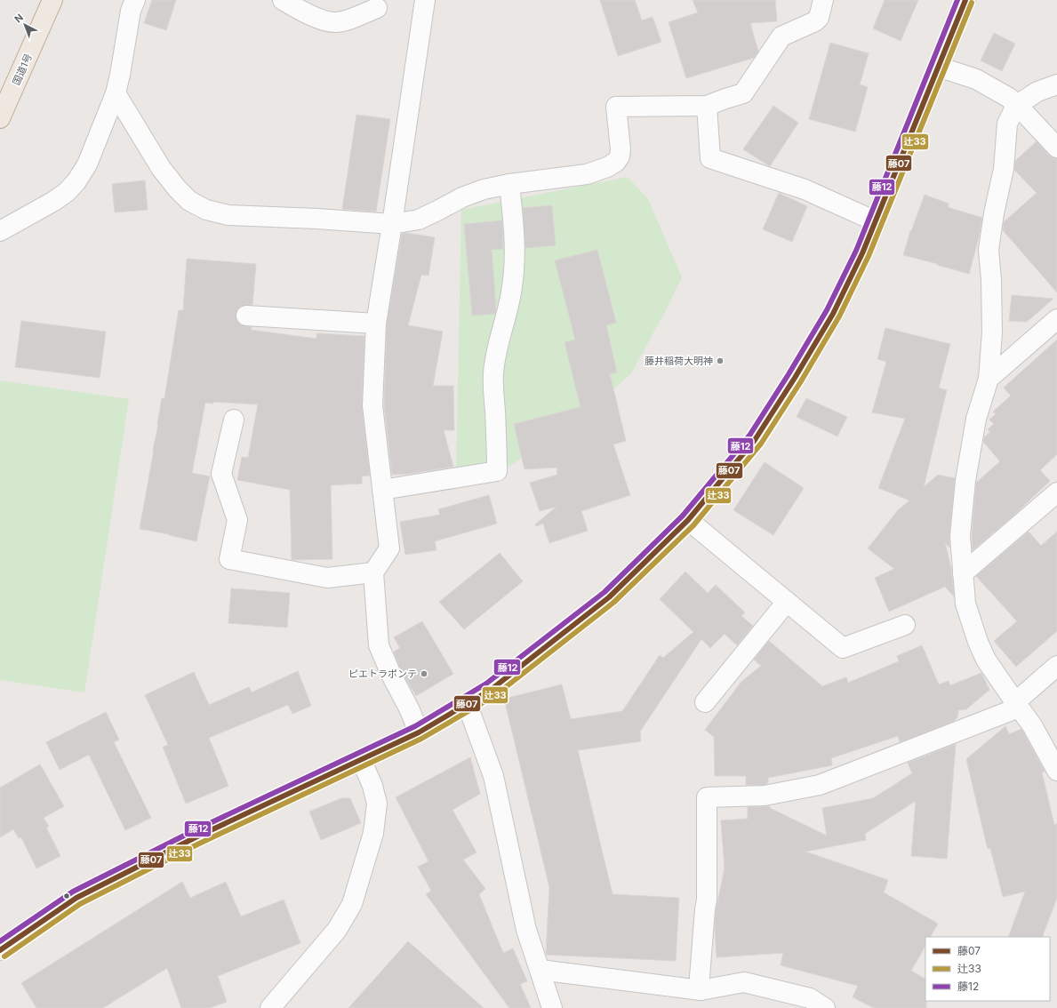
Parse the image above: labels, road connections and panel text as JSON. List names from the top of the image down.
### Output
{
  "streets": {
    "highway": ["国道1号"]
  },
  "places": ["藤井稲荷大明神", "ピエトラポンテ"],
  "lines": ["transit line 藤07", "transit line 藤12", "transit line 辻33"],
  "legend": ["藤07", "辻33", "藤12"],
  "north": "top left"
}
